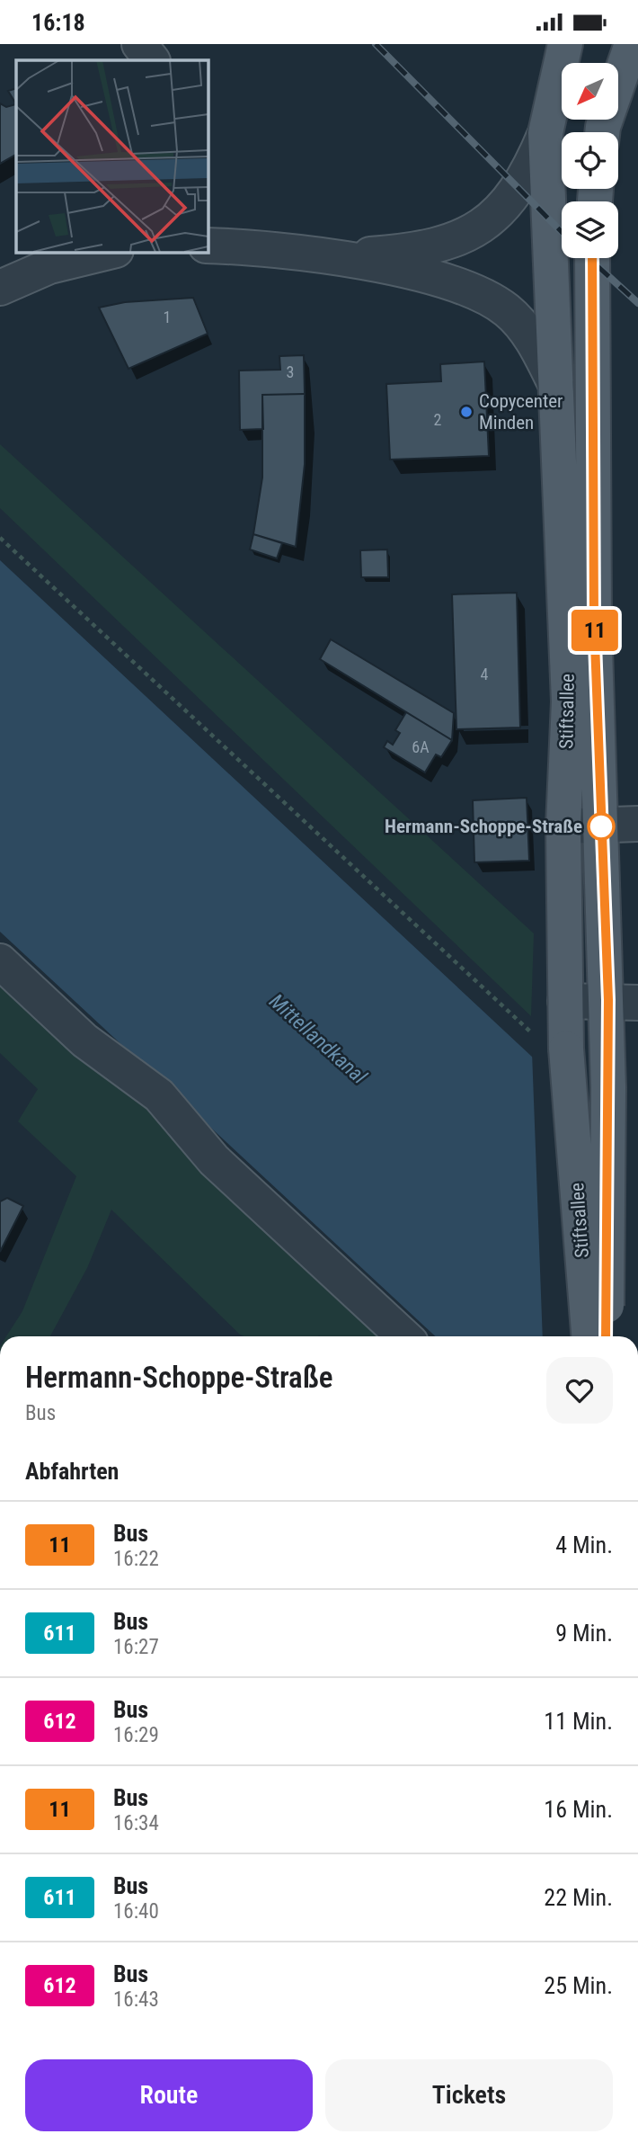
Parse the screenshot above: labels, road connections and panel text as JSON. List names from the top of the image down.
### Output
{
  "streets": {
    "main road": ["Stiftsallee"]
  },
  "water": ["Mittellandkanal"],
  "places": ["Copycenter Minden", "Hermann-Schoppe-Straße"],
  "lines": ["bus line 11"],
  "house_numbers": [
    "1",
    "3",
    "2",
    "4",
    "6A"
  ],
  "north": "bottom left",
  "page": {
    "status": "16:18",
    "on_map": "11",
    "heading": [
      ["Hermann-Schoppe-Straße", "Bus"],
      "Abfahrten"
    ],
    "list": [
      {
        "mark": "11",
        "name": "Bus",
        "note": "16:22",
        "value": "4 Min."
      },
      {
        "mark": "611",
        "name": "Bus",
        "note": "16:27",
        "value": "9 Min."
      },
      {
        "mark": "612",
        "name": "Bus",
        "note": "16:29",
        "value": "11 Min."
      },
      {
        "mark": "11",
        "name": "Bus",
        "note": "16:34",
        "value": "16 Min."
      },
      {
        "mark": "611",
        "name": "Bus",
        "note": "16:40",
        "value": "22 Min."
      },
      {
        "mark": "612",
        "name": "Bus",
        "note": "16:43",
        "value": "25 Min."
      }
    ],
    "buttons": ["Route", "Tickets"]
  }
}
